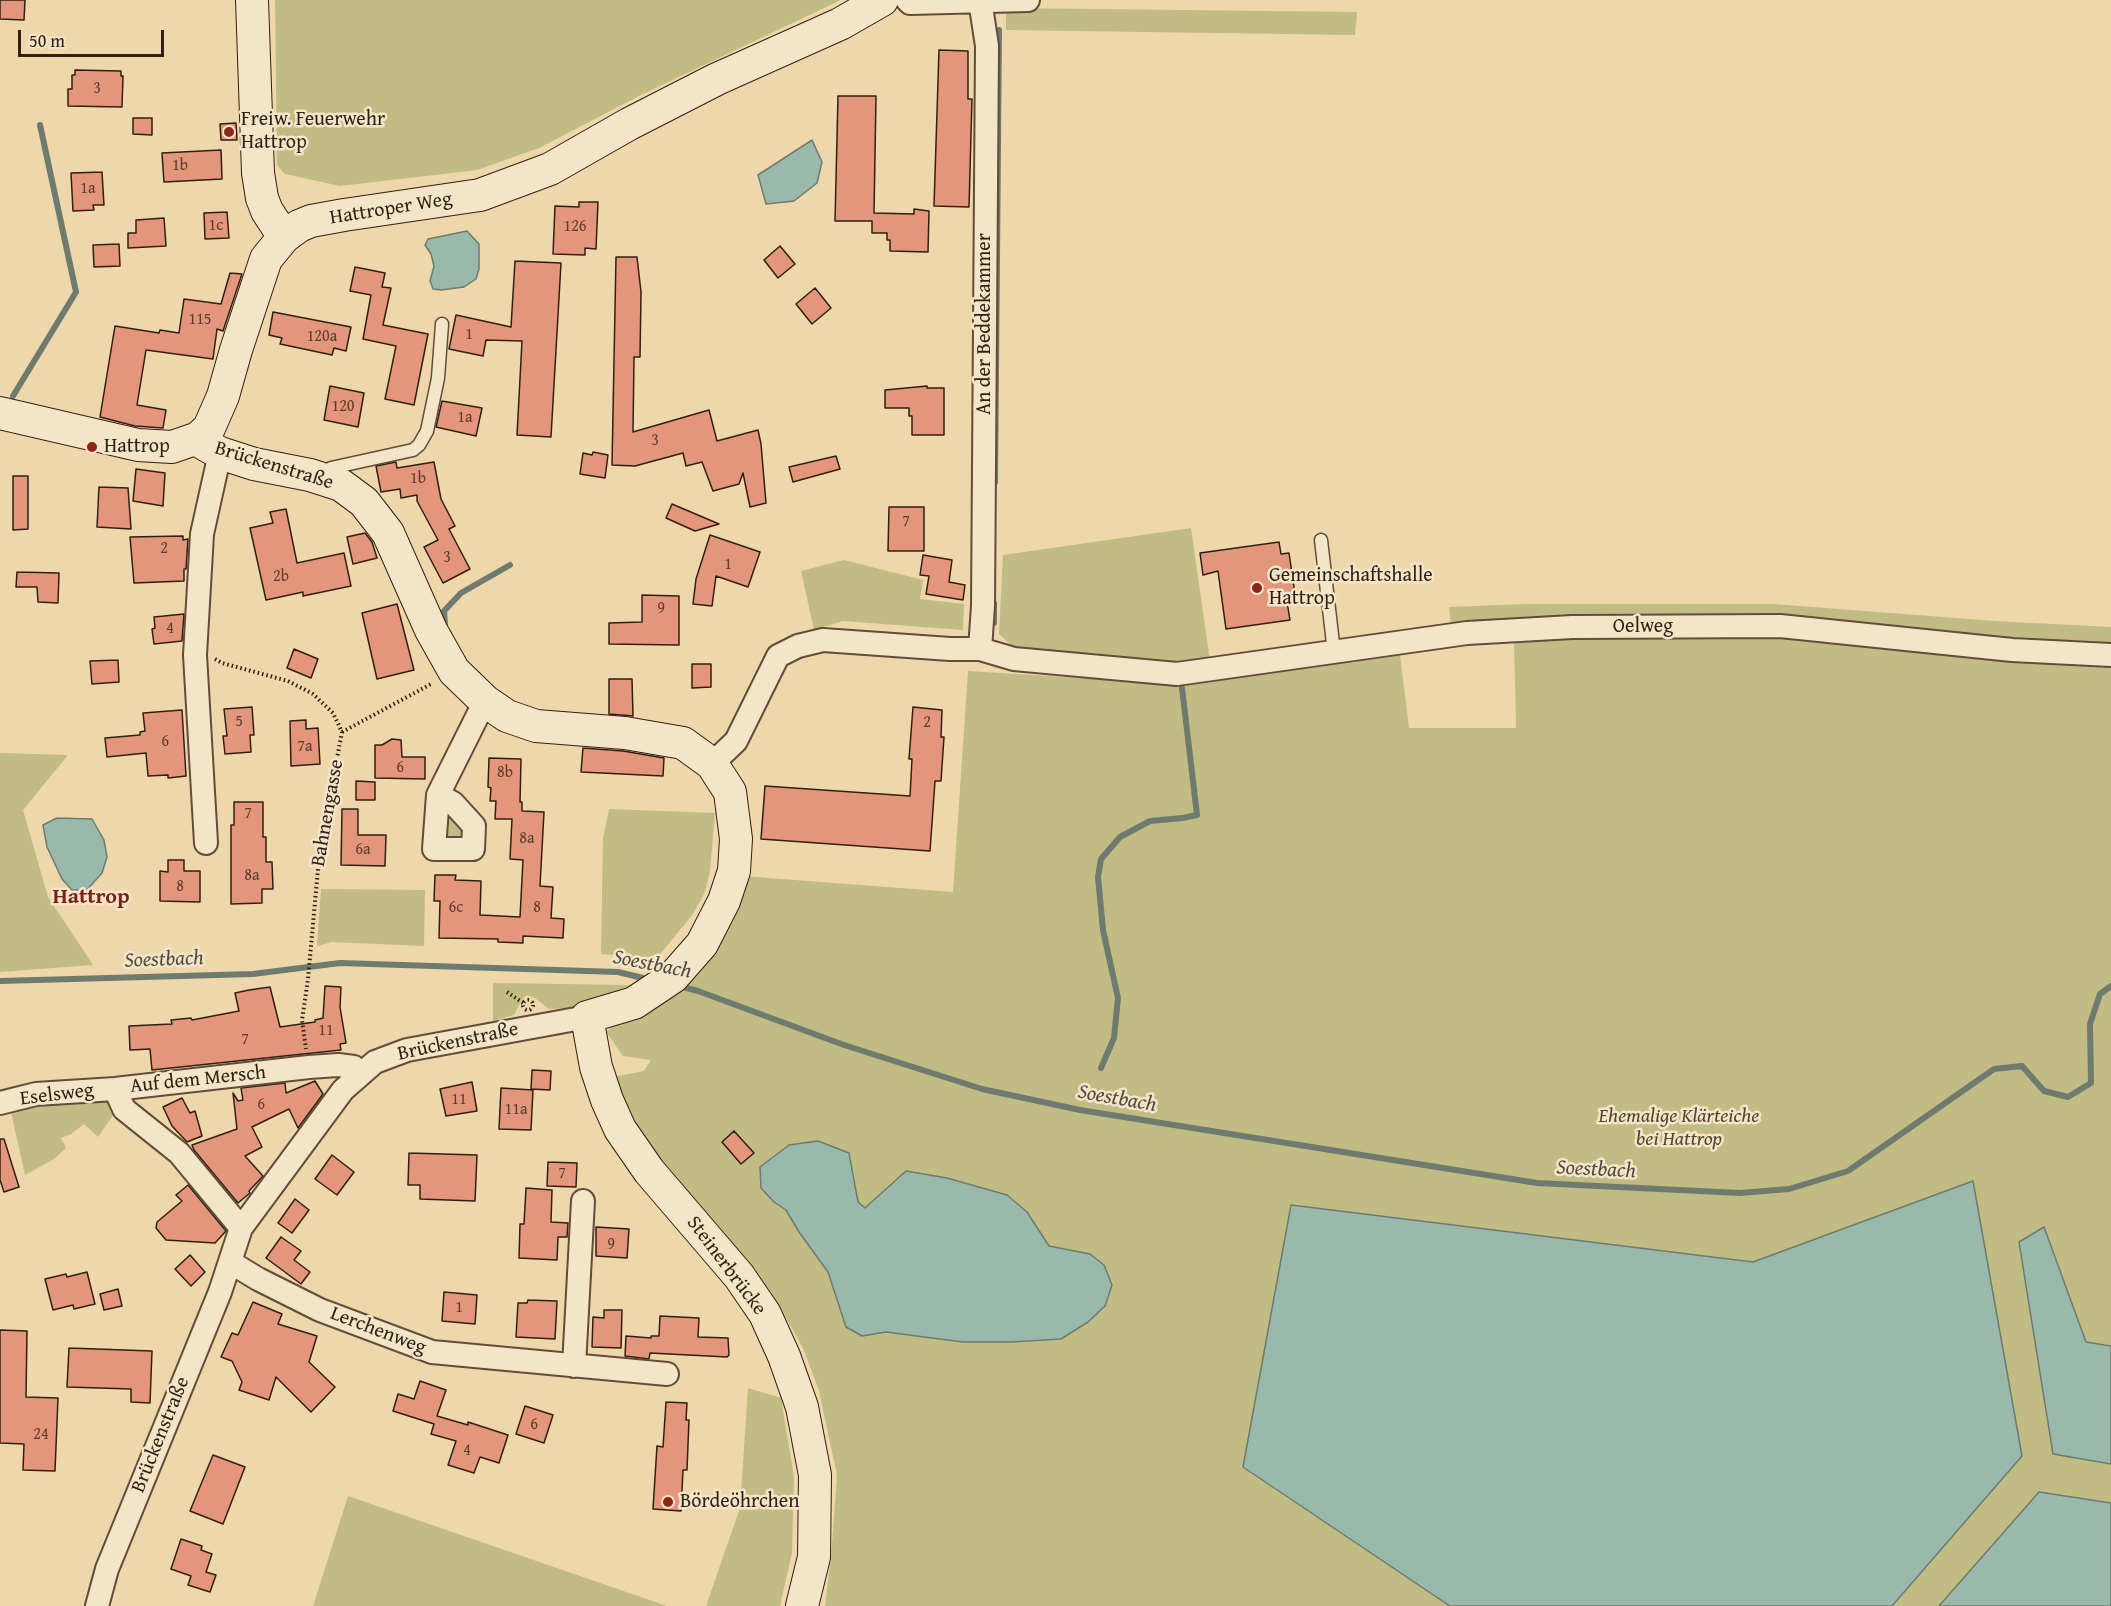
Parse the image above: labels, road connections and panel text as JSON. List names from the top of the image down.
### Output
{
  "streets": {
    "street": [
      "Hattroper Weg",
      "An der Beddekammer",
      "Brückenstraße",
      "Oelweg",
      "Auf dem Mersch",
      "Eselsweg",
      "Steinerbrücke",
      "Lerchenweg"
    ],
    "path": ["Bahnengasse"]
  },
  "crossings": [
    ["Hattroper Weg", "Brückenstraße"],
    ["An der Beddekammer", "Oelweg"],
    ["Brückenstraße", "Auf dem Mersch"],
    ["Brückenstraße", "Steinerbrücke"],
    ["Brückenstraße", "Lerchenweg"],
    ["Bahnengasse", "Auf dem Mersch"],
    ["Auf dem Mersch", "Eselsweg"]
  ],
  "districts": ["Hattrop"],
  "water": ["Soestbach"],
  "parks": ["Ehemalige Klärteiche bei Hattrop"],
  "places": [
    "Freiw. Feuerwehr Hattrop",
    "Hattrop",
    "Gemeinschaftshalle Hattrop",
    "Bördeöhrchen"
  ],
  "house_numbers": [
    "3",
    "1b",
    "1a",
    "1c",
    "126",
    "115",
    "1",
    "120a",
    "120",
    "1a",
    "3",
    "1b",
    "7",
    "2",
    "3",
    "1",
    "2b",
    "9",
    "4",
    "5",
    "2",
    "6",
    "7a",
    "6",
    "8b",
    "7",
    "8a",
    "6a",
    "8a",
    "8",
    "6c",
    "8",
    "11",
    "7",
    "11",
    "6",
    "11a",
    "7",
    "9",
    "1",
    "6",
    "24",
    "4"
  ],
  "scale_bar": "50 m"
}
